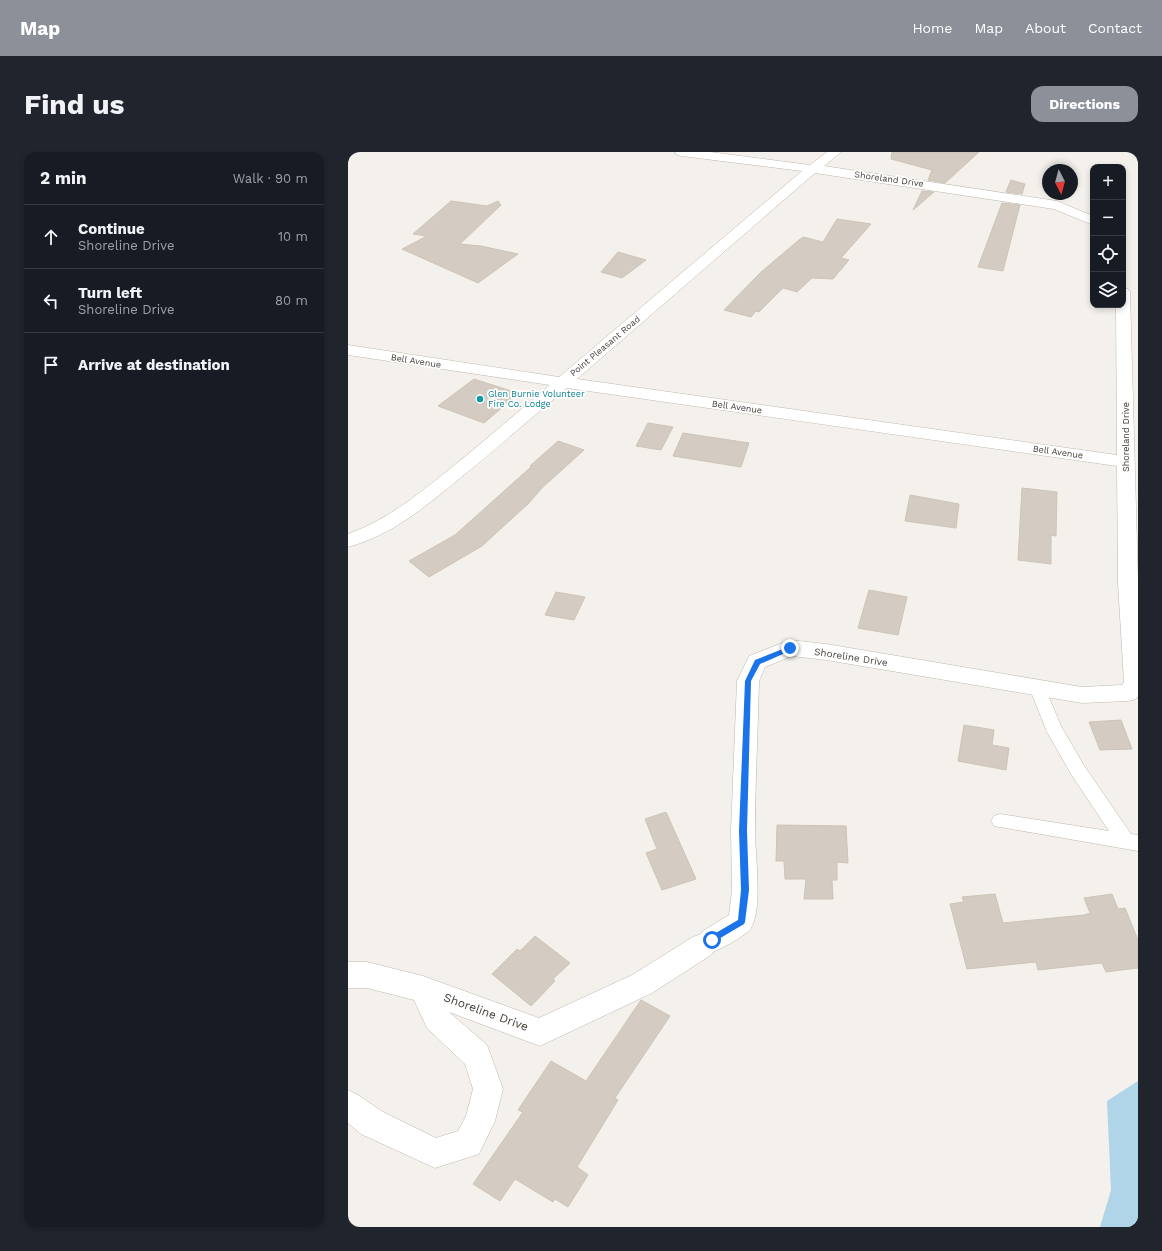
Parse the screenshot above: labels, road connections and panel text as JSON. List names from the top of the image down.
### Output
{
  "streets": {
    "street": [
      "Shoreland Drive",
      "Point Pleasant Road",
      "Bell Avenue",
      "Shoreline Drive"
    ]
  },
  "crossings": [
    ["Shoreland Drive", "Point Pleasant Road"],
    ["Shoreland Drive", "Bell Avenue"],
    ["Shoreland Drive", "Shoreline Drive"],
    ["Point Pleasant Road", "Bell Avenue"]
  ],
  "places": ["Glen Burnie Volunteer Fire Co. Lodge"],
  "north": "bottom",
  "page": {
    "header": "Map",
    "nav": [
      "Home",
      "Map",
      "About",
      "Contact"
    ],
    "buttons": "Directions",
    "title": "Find us",
    "heading": ["2 min", "Walk · 90 m"],
    "map_buttons": ["+", "−"],
    "list": [
      ["Continue", "Shoreline Drive", "10 m"],
      ["Turn left", "Shoreline Drive", "80 m"],
      "Arrive at destination"
    ]
  }
}
